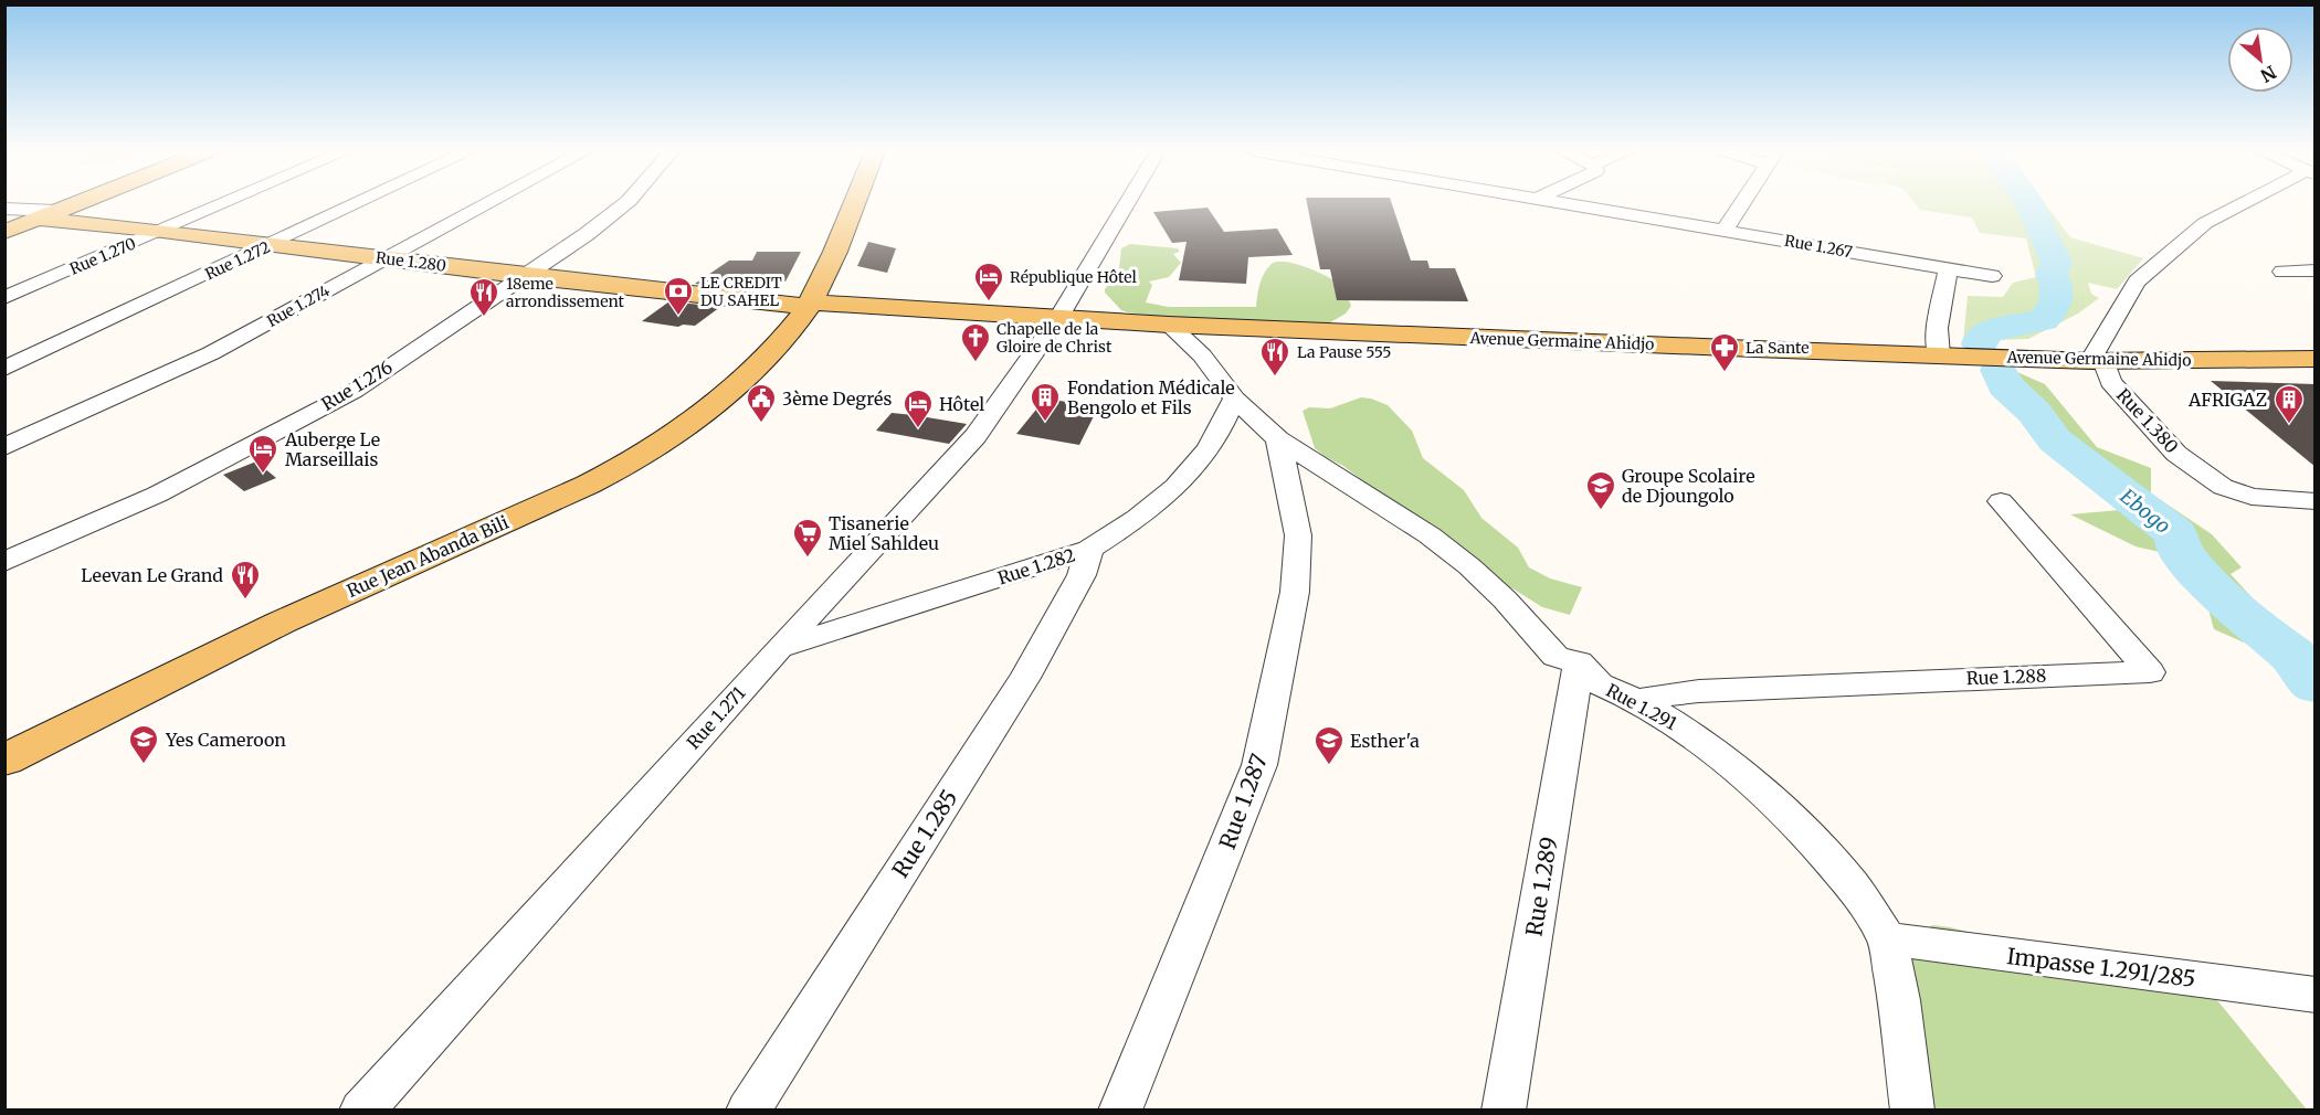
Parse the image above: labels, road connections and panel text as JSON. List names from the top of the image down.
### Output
{
  "streets": {
    "main road": ["Rue 1.280", "Avenue Germaine Ahidjo", "Rue Jean Abanda Bili"],
    "street": [
      "Rue 1.267",
      "Rue 1.270",
      "Rue 1.272",
      "Rue 1.274",
      "Rue 1.276",
      "Rue 1.380",
      "Rue 1.282",
      "Rue 1.288",
      "Rue 1.291",
      "Rue 1.271",
      "Rue 1.287",
      "Rue 1.285",
      "Rue 1.289",
      "Impasse 1.291/285"
    ]
  },
  "crossings": [
    ["Rue 1.270", "Rue 1.280"],
    ["Rue 1.272", "Rue 1.280"],
    ["Rue 1.280", "Rue 1.274"],
    ["Rue 1.280", "Avenue Germaine Ahidjo"],
    ["Rue 1.280", "Rue 1.276"],
    ["Rue 1.280", "Rue Jean Abanda Bili"],
    ["Avenue Germaine Ahidjo", "Rue 1.380"],
    ["Avenue Germaine Ahidjo", "Rue Jean Abanda Bili"],
    ["Avenue Germaine Ahidjo", "Rue 1.271"],
    ["Rue 1.282", "Rue 1.291"],
    ["Rue 1.282", "Rue 1.271"],
    ["Rue 1.282", "Rue 1.285"],
    ["Rue 1.288", "Rue 1.291"],
    ["Rue 1.291", "Rue 1.287"],
    ["Rue 1.291", "Rue 1.289"],
    ["Rue 1.291", "Impasse 1.291/285"]
  ],
  "water": ["Ebogo"],
  "places": {
    "hotel": ["République Hôtel", "Hôtel", "Auberge Le Marseillais"],
    "bank": ["LE CREDIT DU SAHEL"],
    "restaurant": ["18eme arrondissement", "La Pause 555", "Leevan Le Grand"],
    "church": ["Chapelle de la Gloire de Christ"],
    "pharmacy": ["La Sante"],
    "building": ["Fondation Médicale Bengolo et Fils", "AFRIGAZ"],
    "public building": ["3ème Degrés"],
    "school or university": ["Groupe Scolaire de Djoungolo", "Yes Cameroon", "Esther'a"],
    "supermarket": ["Tisanerie Miel Sahldeu"]
  },
  "north": "bottom right"
}
